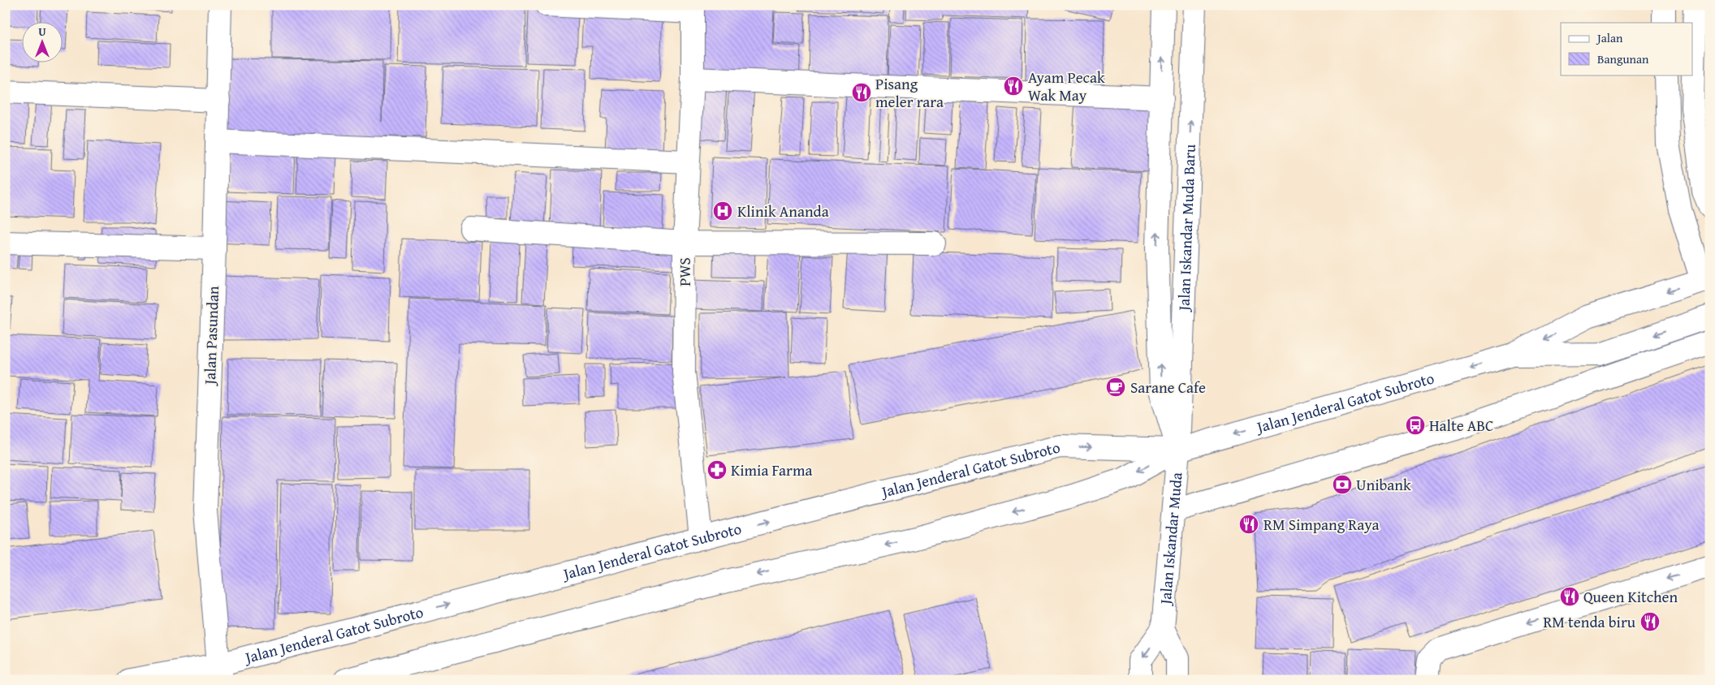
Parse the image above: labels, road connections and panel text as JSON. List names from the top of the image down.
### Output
{
  "streets": {
    "street": [
      "Jalan Iskandar Muda Baru",
      "PWS",
      "Jalan Pasundan",
      "Jalan Jenderal Gatot Subroto",
      "Jalan Iskandar Muda"
    ]
  },
  "crossings": [
    ["Jalan Iskandar Muda Baru", "Jalan Jenderal Gatot Subroto"],
    ["Jalan Iskandar Muda Baru", "Jalan Iskandar Muda"],
    ["PWS", "Jalan Jenderal Gatot Subroto"],
    ["Jalan Pasundan", "Jalan Jenderal Gatot Subroto"],
    ["Jalan Jenderal Gatot Subroto", "Jalan Iskandar Muda"]
  ],
  "places": {
    "restaurant": [
      "Ayam Pecak Wak May",
      "Pisang meler rara",
      "RM Simpang Raya",
      "Queen Kitchen",
      "RM tenda biru"
    ],
    "hospital": ["Klinik Ananda"],
    "cafe": ["Sarane Cafe"],
    "bus stop": ["Halte ABC"],
    "pharmacy": ["Kimia Farma"],
    "bank": ["Unibank"]
  },
  "legend": ["Jalan", "Bangunan"],
  "north": "top"
}
